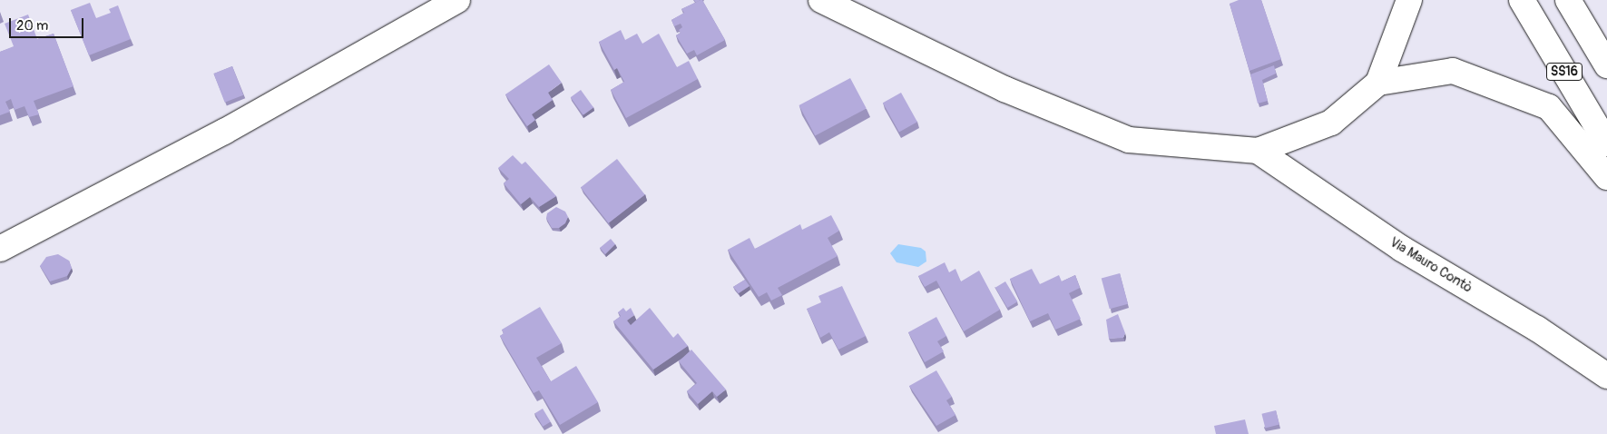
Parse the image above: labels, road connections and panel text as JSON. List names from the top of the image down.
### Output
{
  "streets": {
    "main road": ["SS16", "Via Mauro Contò"]
  },
  "scale_bar": "20 m"
}
